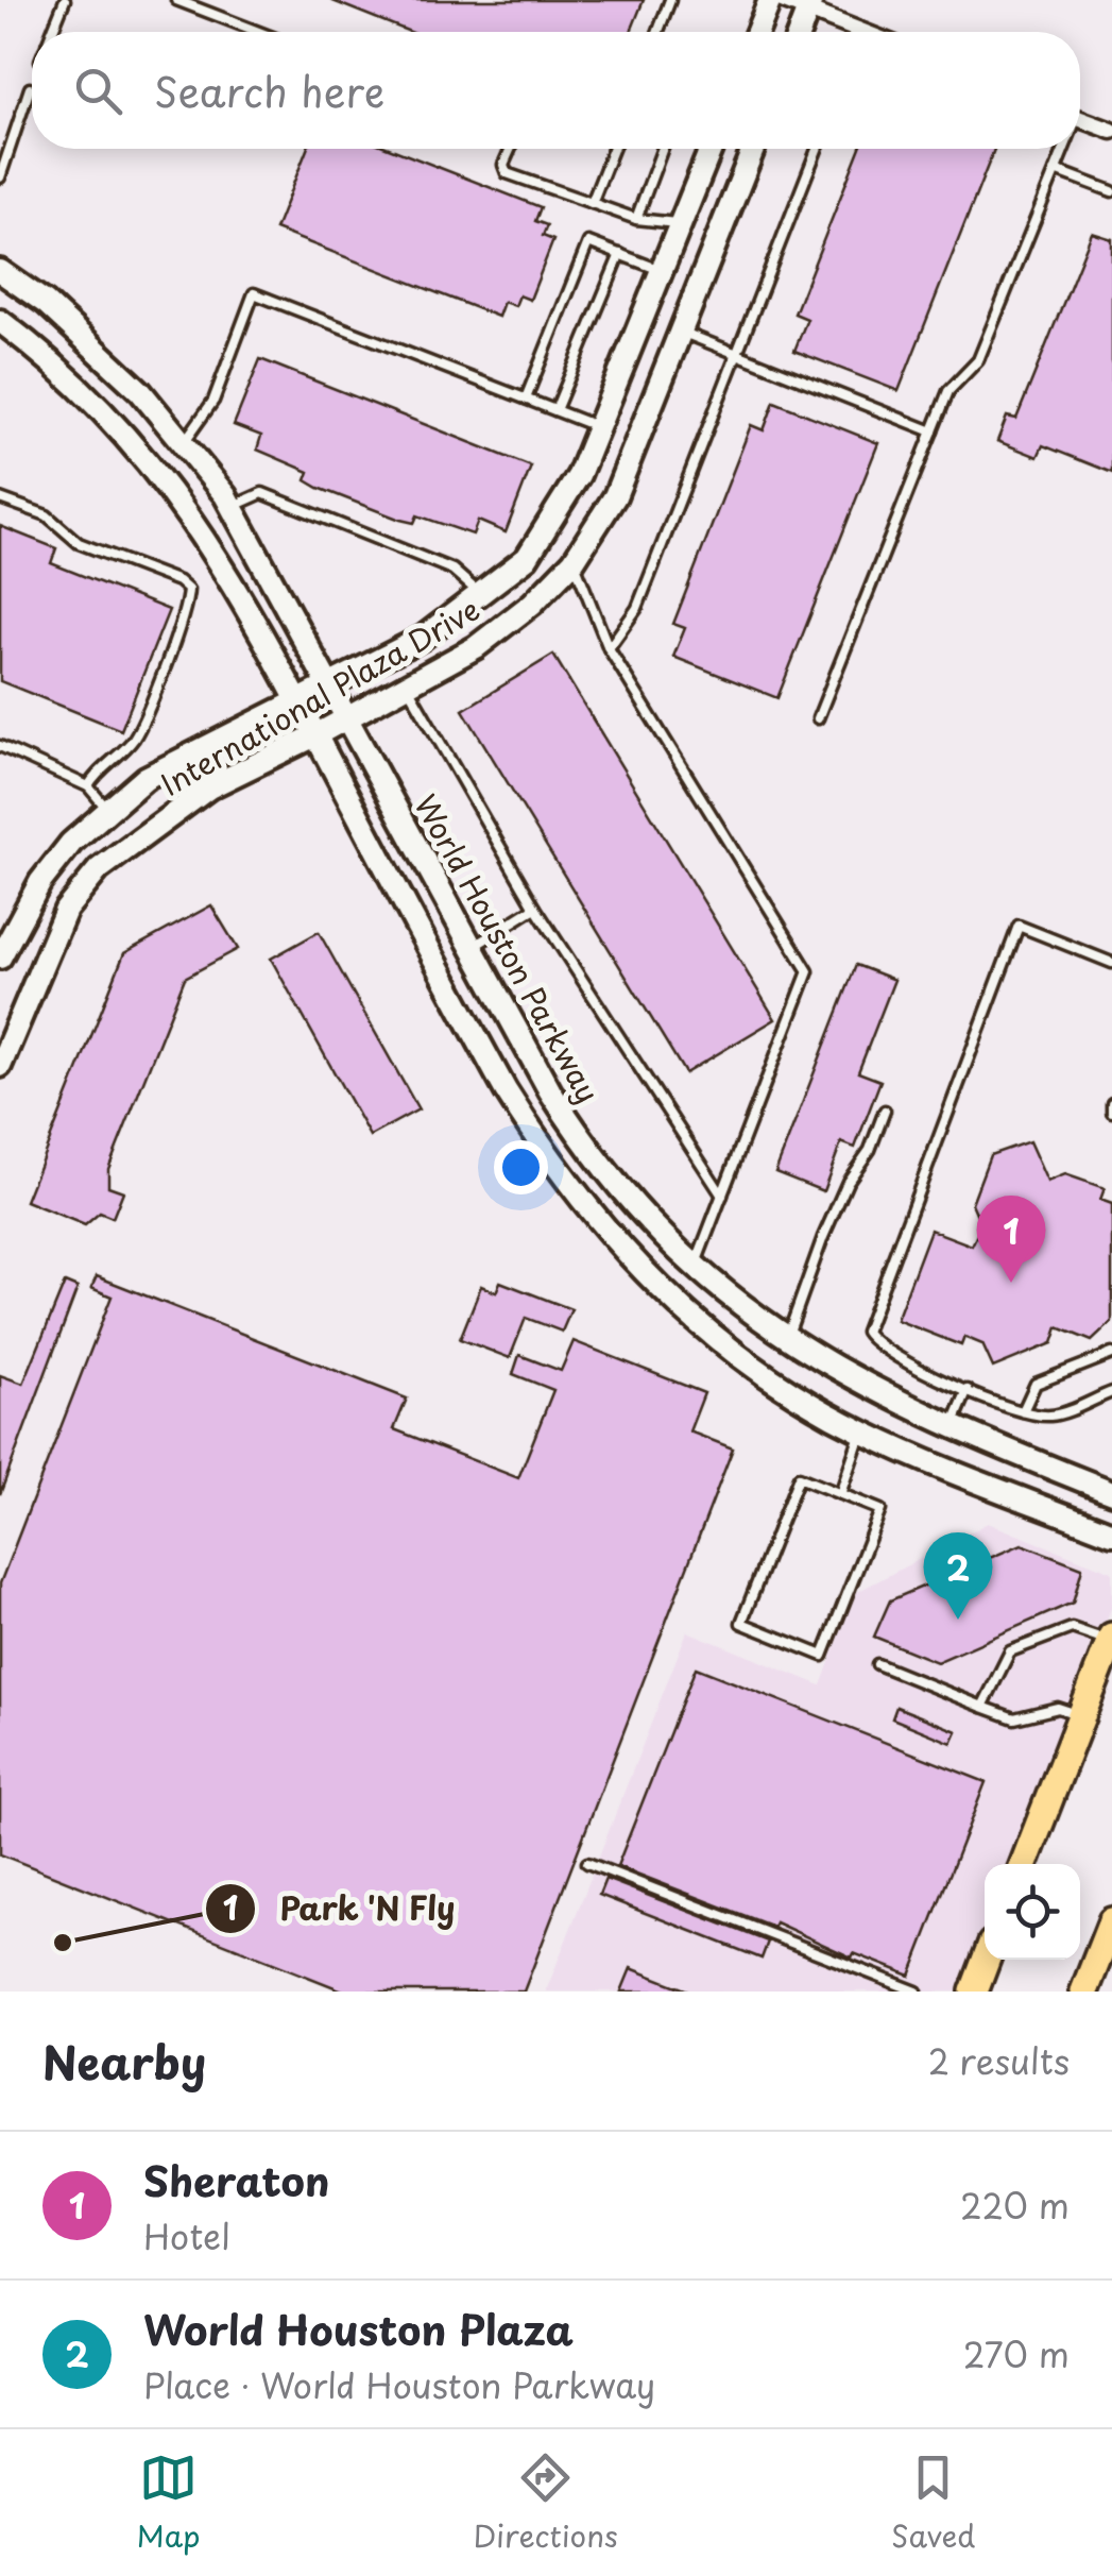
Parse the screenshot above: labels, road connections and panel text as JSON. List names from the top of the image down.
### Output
{
  "streets": {
    "street": ["International Plaza Drive", "World Houston Parkway"]
  },
  "crossings": [
    ["International Plaza Drive", "World Houston Parkway"]
  ],
  "places": ["Park 'N Fly"],
  "page": {
    "search": "Search here",
    "pins": ["1", "2"],
    "heading": ["Nearby", "2 results"],
    "list": [
      {
        "mark": "1",
        "name": "Sheraton",
        "note": "Hotel",
        "value": "220 m"
      },
      {
        "mark": "2",
        "name": "World Houston Plaza",
        "note": "Place · World Houston Parkway",
        "value": "270 m"
      }
    ],
    "nav": ["Map", "Directions", "Saved"]
  }
}
